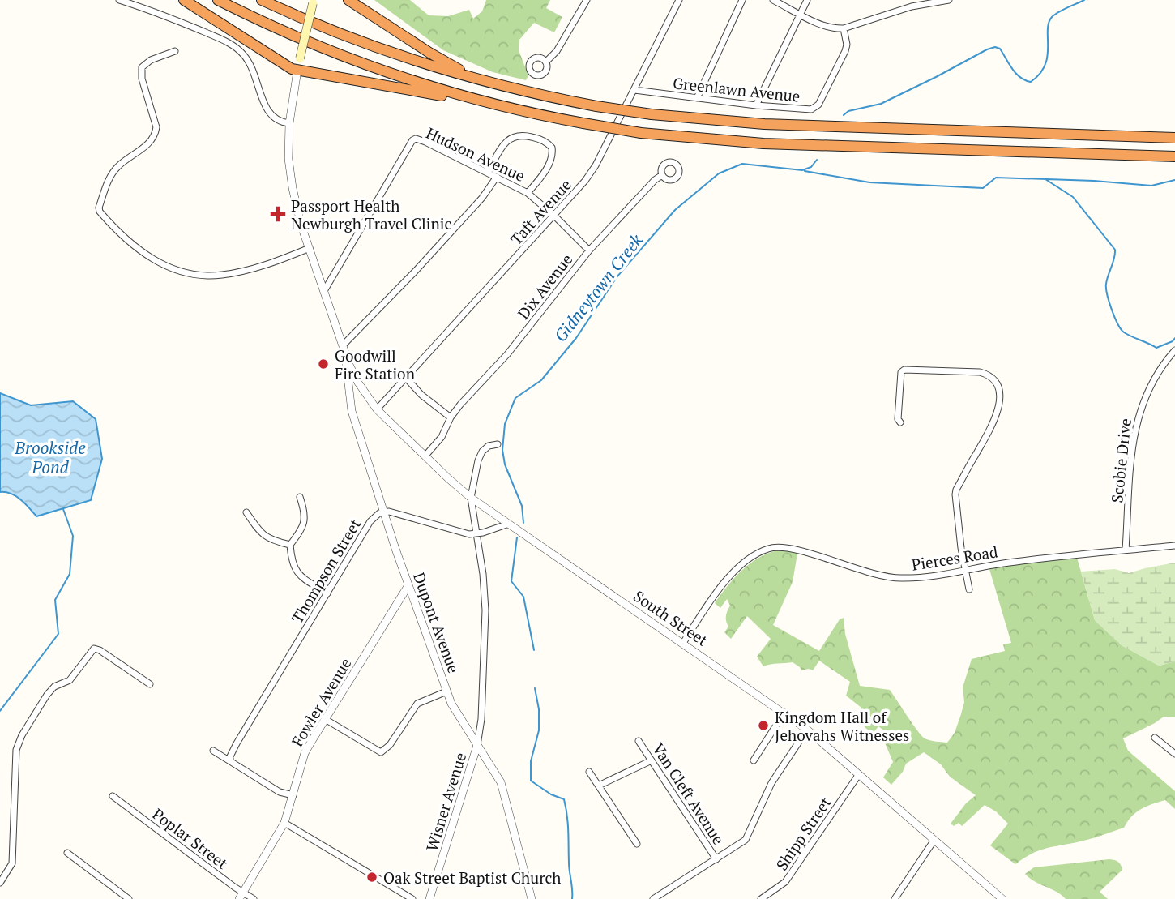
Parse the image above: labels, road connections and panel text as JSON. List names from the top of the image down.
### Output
{
  "streets": {
    "street": [
      "Greenlawn Avenue",
      "Hudson Avenue",
      "Taft Avenue",
      "Dix Avenue",
      "Scobie Drive",
      "Pierces Road",
      "Thompson Street",
      "South Street",
      "Dupont Avenue",
      "Fowler Avenue",
      "Van Cleft Avenue",
      "Wisner Avenue",
      "Shipp Street",
      "Poplar Street"
    ]
  },
  "crossings": [
    ["Greenlawn Avenue", "Taft Avenue"],
    ["Hudson Avenue", "Taft Avenue"],
    ["Hudson Avenue", "Dix Avenue"],
    ["Taft Avenue", "South Street"],
    ["Dix Avenue", "South Street"],
    ["Scobie Drive", "Pierces Road"],
    ["Pierces Road", "South Street"],
    ["Thompson Street", "Dupont Avenue"],
    ["South Street", "Dupont Avenue"],
    ["South Street", "Shipp Street"],
    ["Dupont Avenue", "Fowler Avenue"],
    ["Dupont Avenue", "Wisner Avenue"],
    ["Fowler Avenue", "Poplar Street"]
  ],
  "water": ["Gidneytown Creek", "Brookside Pond"],
  "places": {
    "health": ["Passport Health Newburgh Travel Clinic"],
    "other": ["Goodwill Fire Station", "Kingdom Hall of Jehovahs Witnesses", "Oak Street Baptist Church"]
  }
}
